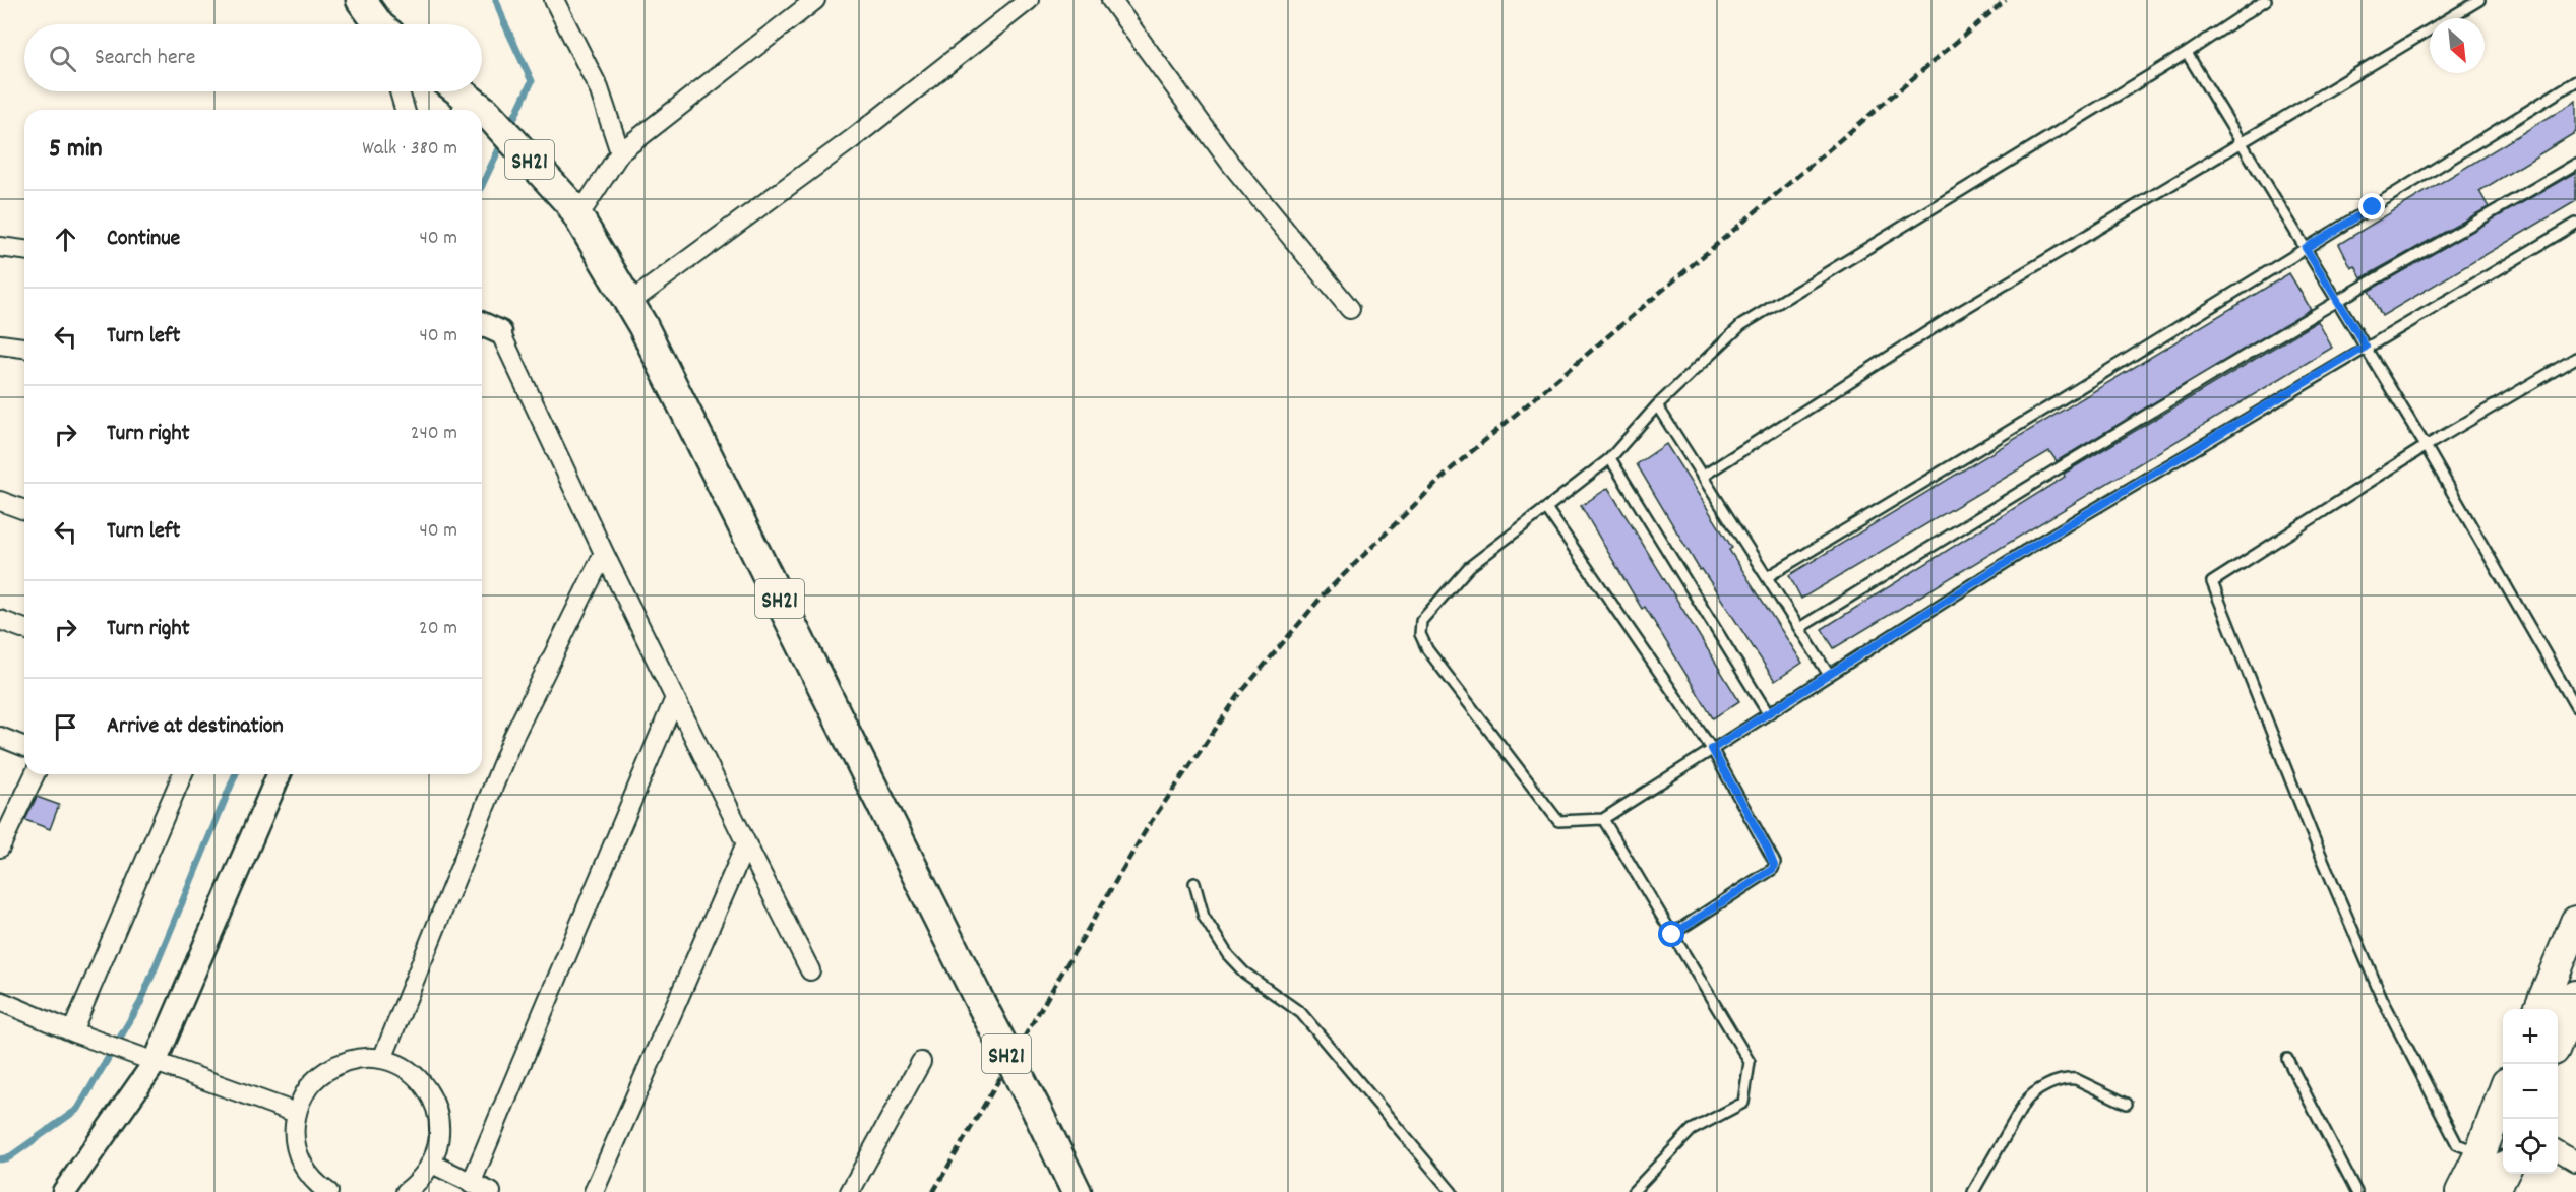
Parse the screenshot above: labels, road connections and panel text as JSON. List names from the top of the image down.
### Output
{
  "streets": {
    "main road": ["SH21"]
  },
  "north": "bottom right",
  "page": {
    "search": "Search here",
    "heading": ["5 min", "Walk · 380 m"],
    "list": [
      ["Continue", "40 m"],
      ["Turn left", "40 m"],
      ["Turn right", "240 m"],
      ["Turn left", "40 m"],
      ["Turn right", "20 m"],
      "Arrive at destination"
    ],
    "map_buttons": ["+", "−"]
  }
}
